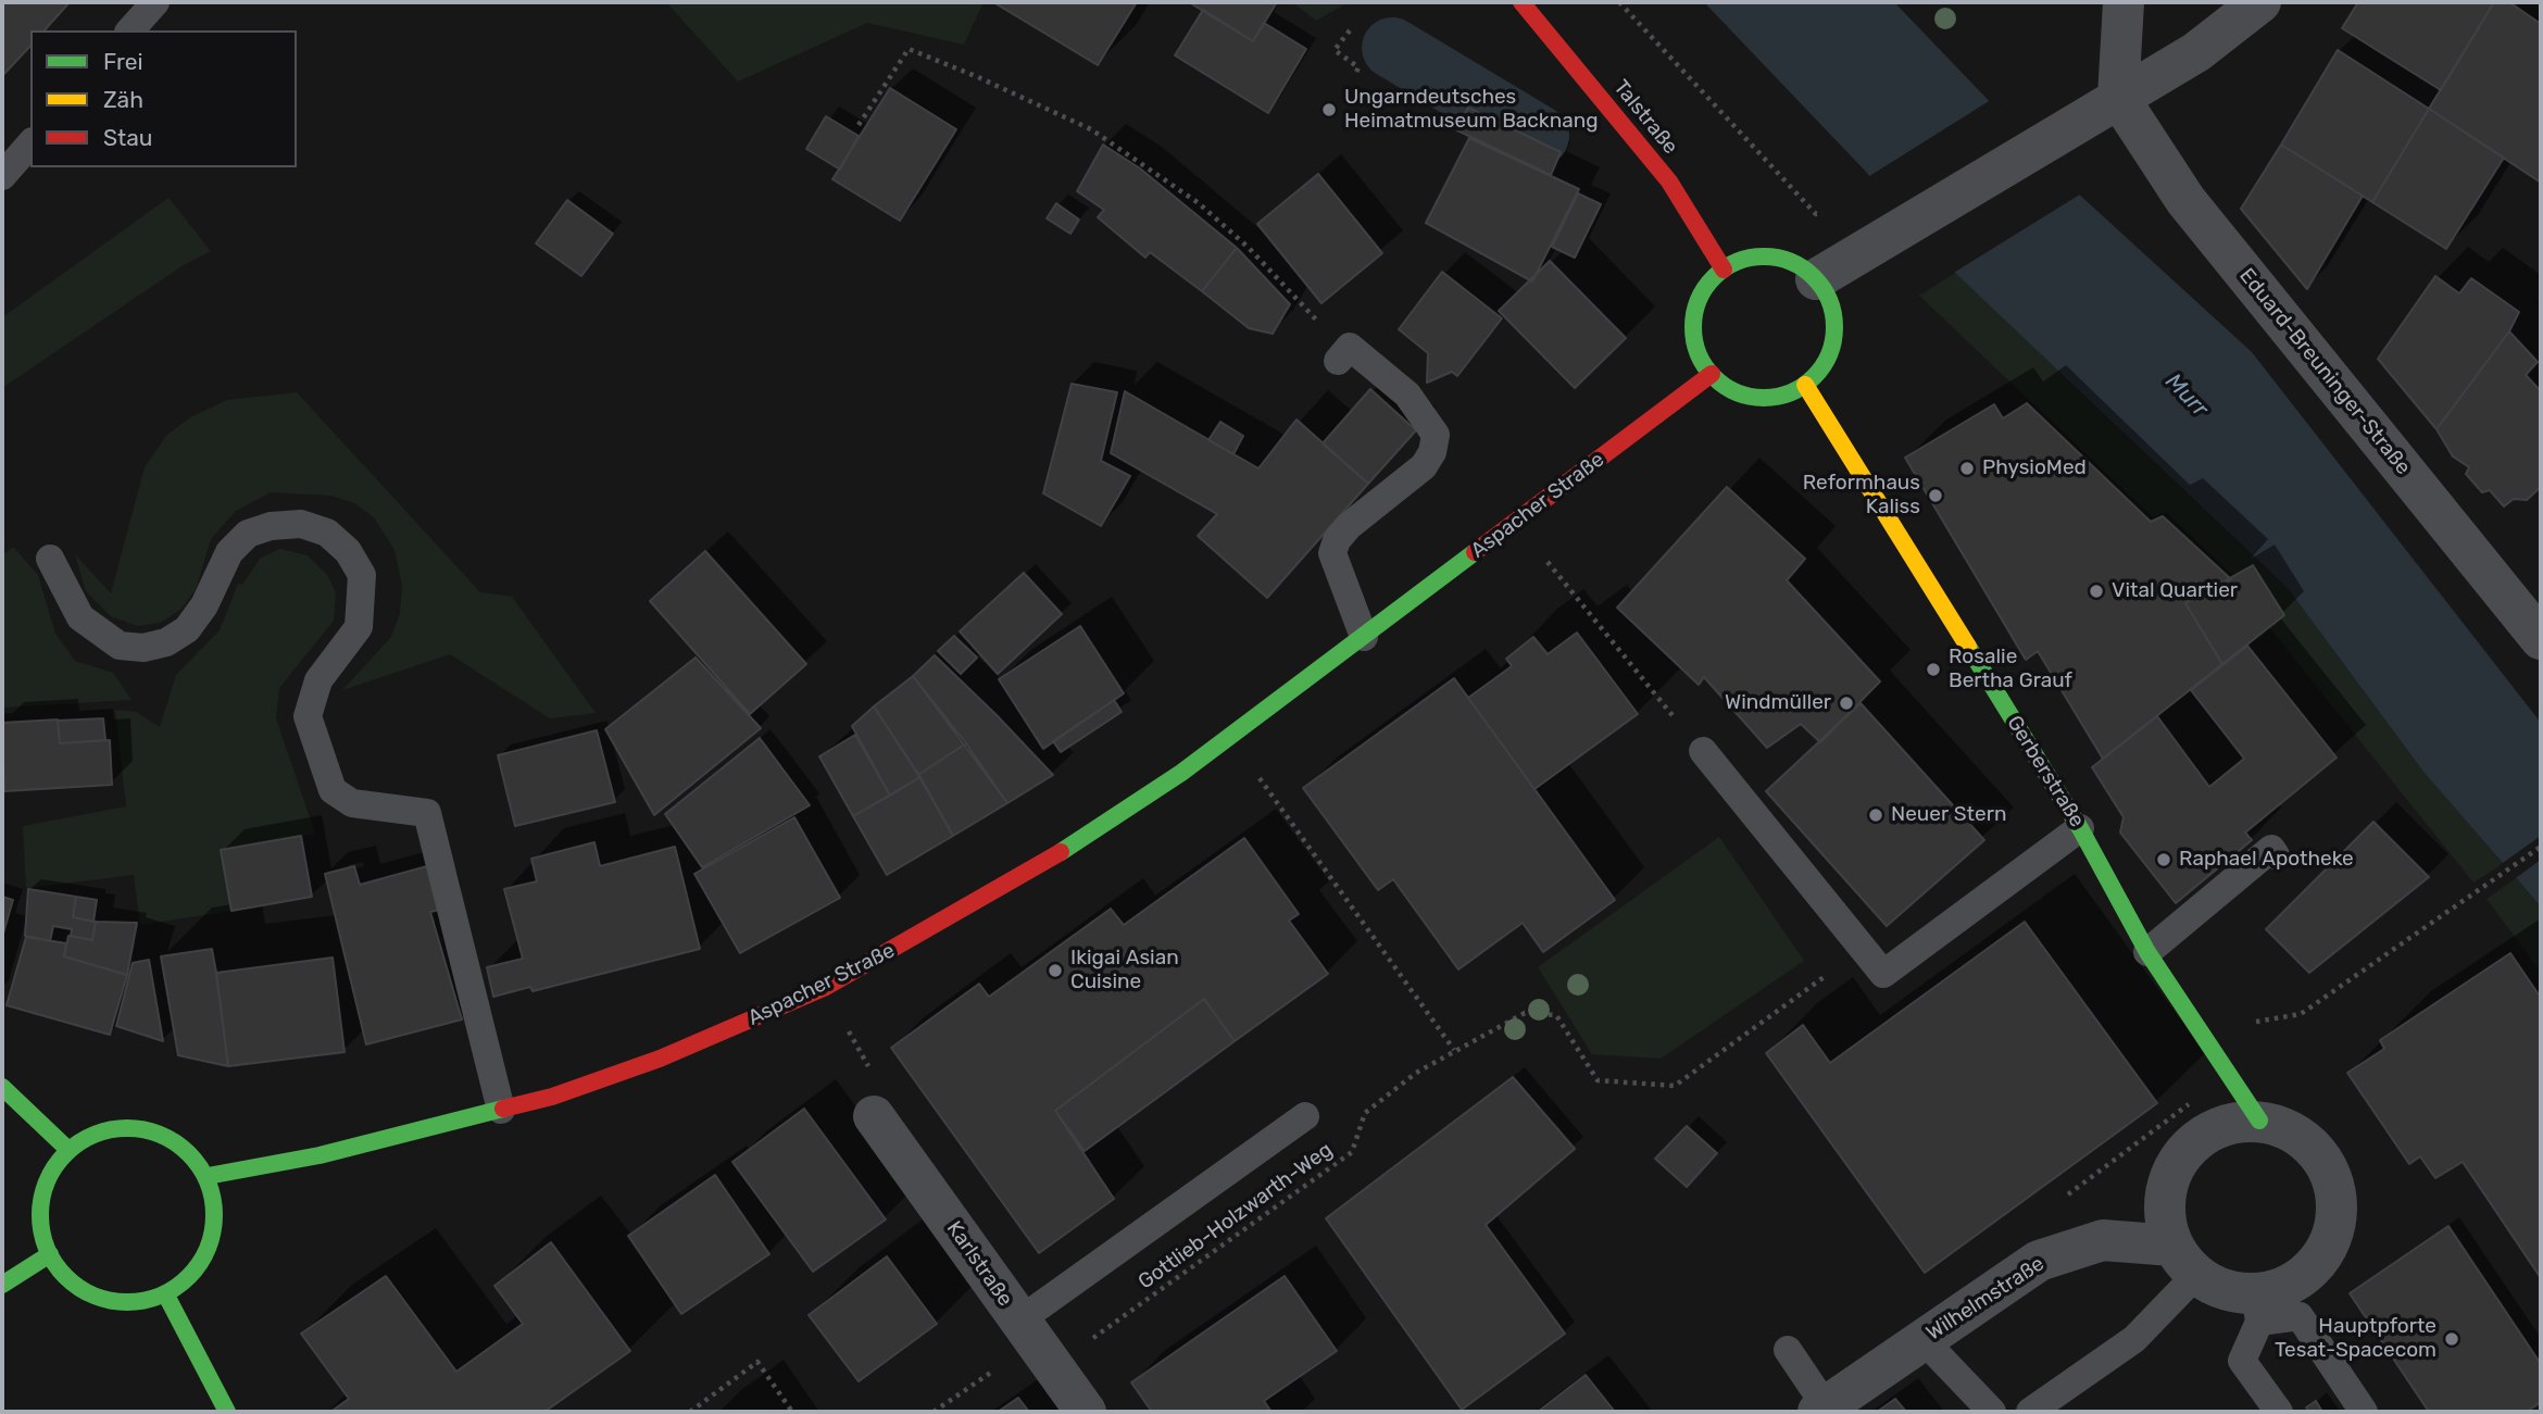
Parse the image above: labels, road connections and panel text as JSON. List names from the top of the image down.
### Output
{
  "streets": {
    "street": [
      "Talstraße",
      "Eduard-Breuninger-Straße",
      "Aspacher Straße",
      "Gerberstraße",
      "Karlstraße",
      "Wilhelmstraße"
    ],
    "path": ["Gottlieb-Holzwarth-Weg"]
  },
  "crossings": [
    ["Talstraße", "Aspacher Straße"],
    ["Talstraße", "Gerberstraße"],
    ["Aspacher Straße", "Gerberstraße"],
    ["Gerberstraße", "Wilhelmstraße"],
    ["Gottlieb-Holzwarth-Weg", "Karlstraße"]
  ],
  "water": ["Murr"],
  "places": [
    "Ungarndeutsches Heimatmuseum Backnang",
    "PhysioMed",
    "Reformhaus Kaliss",
    "Vital Quartier",
    "Rosalie Bertha Grauf",
    "Windmüller",
    "Neuer Stern",
    "Raphael Apotheke",
    "Ikigai Asian Cuisine",
    "Hauptpforte Tesat-Spacecom"
  ],
  "legend": ["Frei", "Zäh", "Stau"]
}
